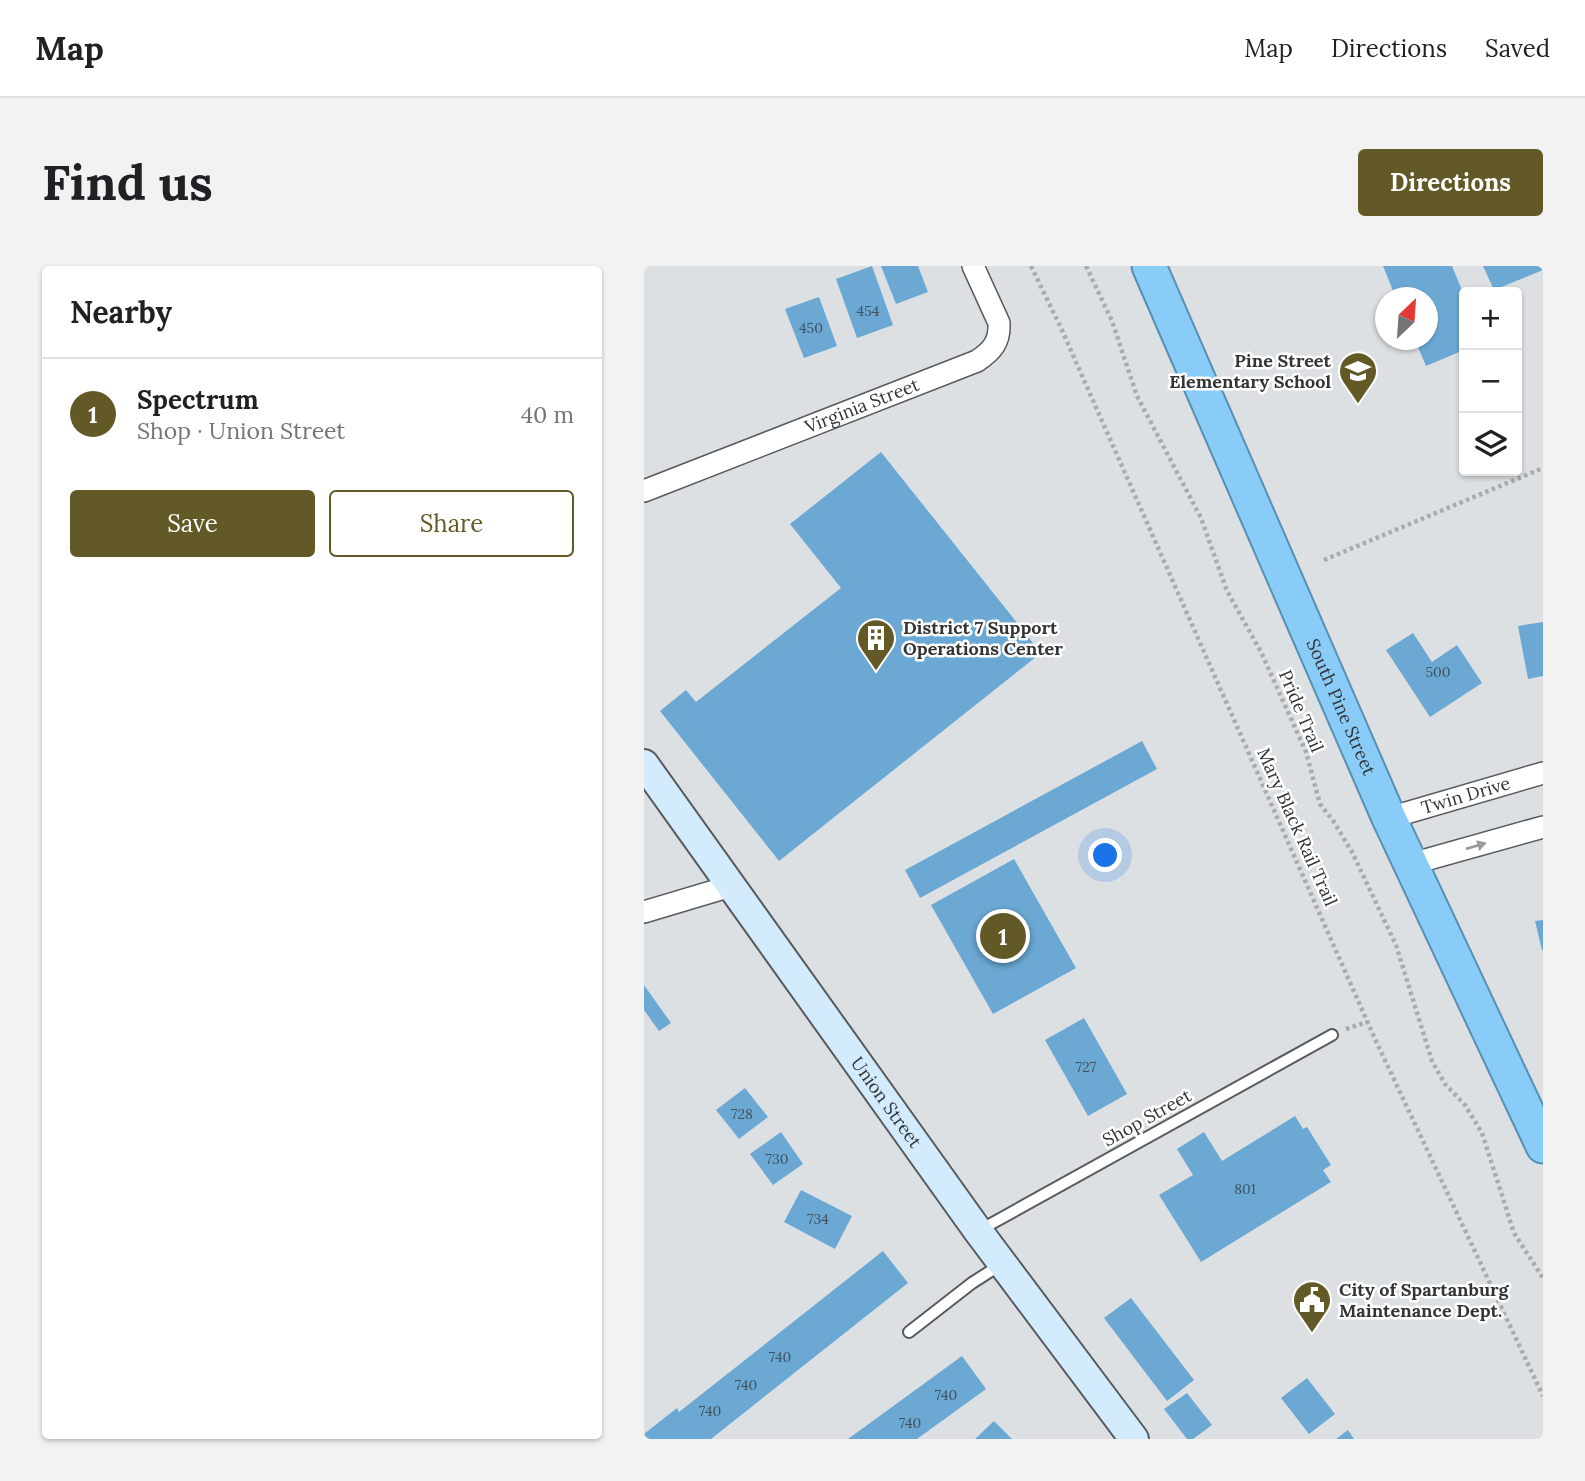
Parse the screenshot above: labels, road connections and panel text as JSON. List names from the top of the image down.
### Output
{
  "streets": {
    "highway": ["South Pine Street"],
    "main road": ["Union Street"],
    "street": ["Virginia Street", "Twin Drive"],
    "lane": ["Shop Street"],
    "path": ["Pride Trail", "Mary Black Rail Trail"]
  },
  "crossings": [
    ["South Pine Street", "Twin Drive"],
    ["Union Street", "Shop Street"]
  ],
  "places": {
    "school or university": ["Pine Street Elementary School"],
    "building": ["District 7 Support Operations Center"],
    "public building": ["City of Spartanburg Maintenance Dept."]
  },
  "house_numbers": [
    "454",
    "450",
    "500",
    "727",
    "728",
    "730",
    "801",
    "734",
    "740",
    "740",
    "740",
    "740",
    "740"
  ],
  "north": "top right",
  "page": {
    "header": "Map",
    "nav": ["Map", "Directions", "Saved"],
    "buttons": [
      "Directions",
      ["Save", "Share"]
    ],
    "title": "Find us",
    "heading": "Nearby",
    "map_buttons": ["+", "−"],
    "list": [
      {
        "mark": "1",
        "name": "Spectrum",
        "note": "Shop · Union Street",
        "value": "40 m"
      }
    ],
    "pins": "1"
  }
}
